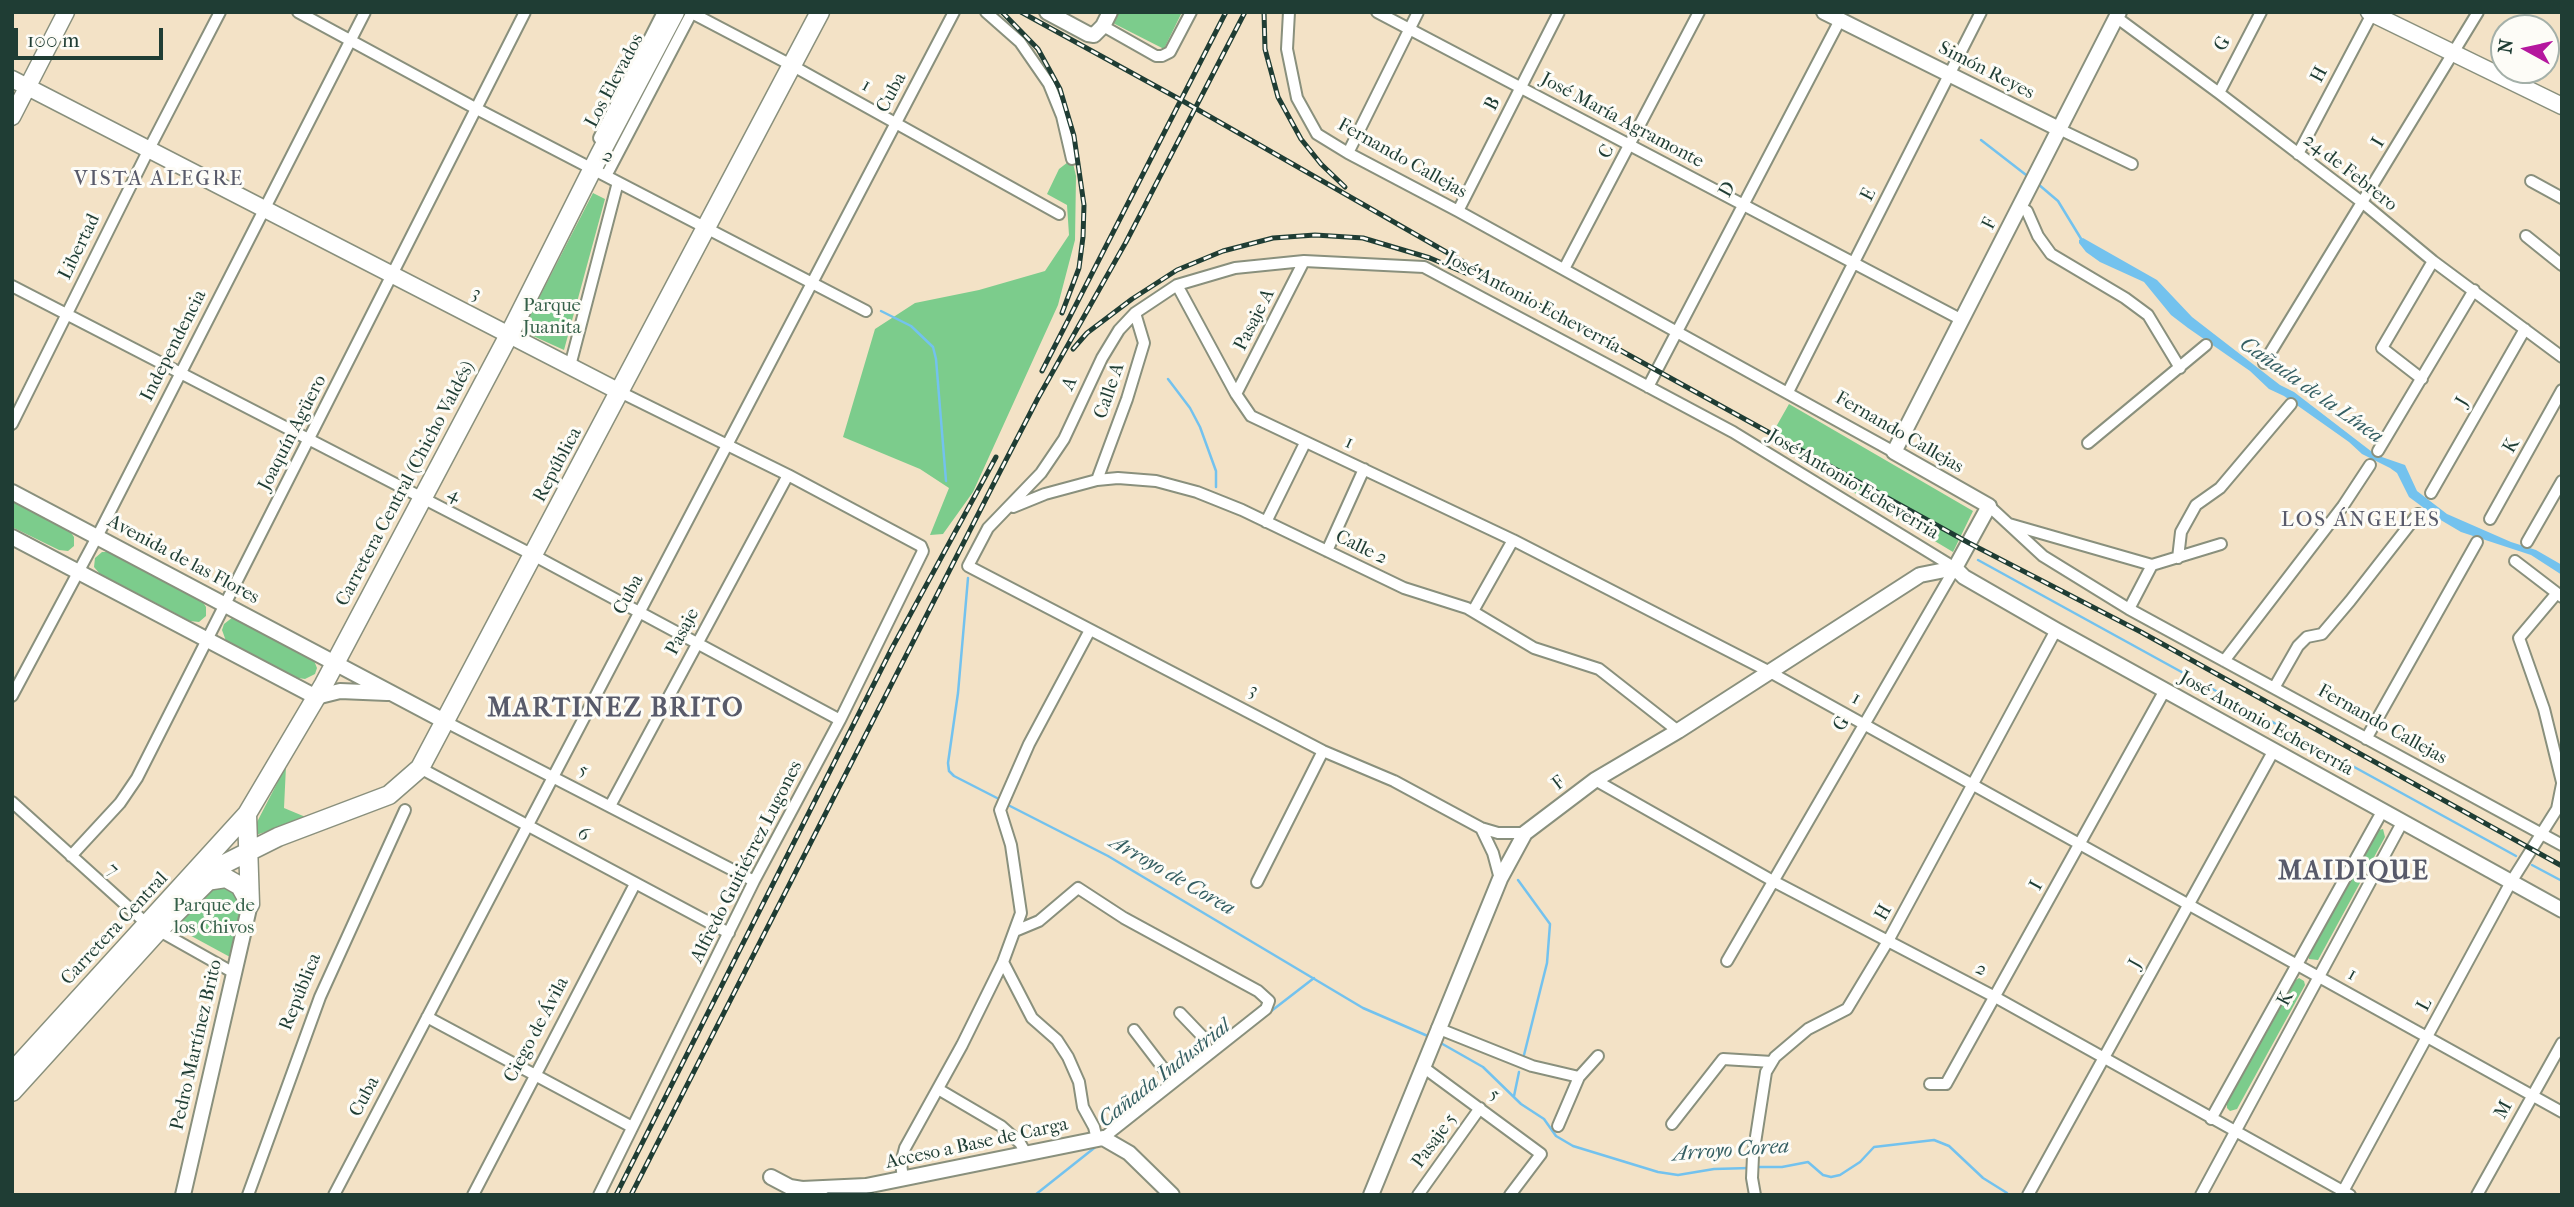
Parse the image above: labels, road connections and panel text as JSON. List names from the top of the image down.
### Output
{
  "streets": {
    "main road": [
      "Los Elevados",
      "3",
      "República",
      "Carretera Central (Chicho Valdés)",
      "Carretera Central"
    ],
    "street": [
      "G",
      "Simón Reyes",
      "H",
      "1",
      "Cuba",
      "B",
      "José María Agramonte",
      "I",
      "C",
      "2",
      "Fernando Callejas",
      "24 de Febrero",
      "D",
      "E",
      "F",
      "Libertad",
      "José Antonio Echeverría",
      "Pasaje A",
      "Independencia",
      "A",
      "Calle A",
      "J",
      "Joaquín Agüero",
      "K",
      "José Antonio Echeverria",
      "4",
      "Calle 2",
      "Avenida de las Flores",
      "Pasaje",
      "5",
      "6",
      "Alfredo Guitiérrez Lugones",
      "7",
      "L",
      "Ciego de Ávila",
      "Pedro Martínez Brito",
      "M",
      "Pasaje 5",
      "Acceso a Base de Carga"
    ]
  },
  "crossings": [
    ["G", "1"],
    ["G", "2"],
    ["G", "Fernando Callejas"],
    ["G", "24 de Febrero"],
    ["G", "F"],
    ["G", "José Antonio Echeverría"],
    ["G", "José Antonio Echeverria"],
    ["Simón Reyes", "D"],
    ["Simón Reyes", "E"],
    ["Simón Reyes", "F"],
    ["H", "1"],
    ["H", "2"],
    ["H", "24 de Febrero"],
    ["H", "José Antonio Echeverría"],
    ["Los Elevados", "2"],
    ["Los Elevados", "Carretera Central (Chicho Valdés)"],
    ["1", "Cuba"],
    ["1", "I"],
    ["1", "F"],
    ["1", "José Antonio Echeverría"],
    ["1", "Pasaje A"],
    ["1", "A"],
    ["1", "J"],
    ["1", "K"],
    ["1", "República"],
    ["1", "L"],
    ["1", "M"],
    ["Cuba", "2"],
    ["Cuba", "3"],
    ["Cuba", "4"],
    ["Cuba", "5"],
    ["Cuba", "6"],
    ["B", "José María Agramonte"],
    ["B", "Fernando Callejas"],
    ["José María Agramonte", "C"],
    ["José María Agramonte", "D"],
    ["José María Agramonte", "E"],
    ["José María Agramonte", "F"],
    ["I", "2"],
    ["I", "24 de Febrero"],
    ["I", "José Antonio Echeverría"],
    ["C", "Fernando Callejas"],
    ["2", "F"],
    ["2", "Independencia"],
    ["2", "J"],
    ["2", "Joaquín Agüero"],
    ["2", "K"],
    ["2", "República"],
    ["2", "Carretera Central (Chicho Valdés)"],
    ["2", "L"],
    ["Fernando Callejas", "D"],
    ["Fernando Callejas", "E"],
    ["Fernando Callejas", "F"],
    ["Fernando Callejas", "L"],
    ["24 de Febrero", "F"],
    ["24 de Febrero", "J"],
    ["D", "José Antonio Echeverría"],
    ["F", "3"],
    ["F", "José Antonio Echeverría"],
    ["F", "José Antonio Echeverria"],
    ["F", "Calle 2"],
    ["F", "5"],
    ["Libertad", "3"],
    ["Libertad", "4"],
    ["3", "Independencia"],
    ["3", "A"],
    ["3", "Joaquín Agüero"],
    ["3", "República"],
    ["3", "Carretera Central (Chicho Valdés)"],
    ["3", "Pasaje"],
    ["3", "Alfredo Guitiérrez Lugones"],
    ["José Antonio Echeverría", "Pasaje A"],
    ["José Antonio Echeverría", "A"],
    ["José Antonio Echeverría", "J"],
    ["José Antonio Echeverría", "K"],
    ["José Antonio Echeverría", "José Antonio Echeverria"],
    ["José Antonio Echeverría", "L"],
    ["Independencia", "4"],
    ["Independencia", "Avenida de las Flores"],
    ["A", "Calle A"],
    ["A", "Calle 2"],
    ["Calle A", "Calle 2"],
    ["Joaquín Agüero", "4"],
    ["Joaquín Agüero", "Avenida de las Flores"],
    ["Joaquín Agüero", "7"],
    ["República", "4"],
    ["República", "5"],
    ["República", "6"],
    ["República", "Carretera Central"],
    ["Carretera Central (Chicho Valdés)", "4"],
    ["Carretera Central (Chicho Valdés)", "Avenida de las Flores"],
    ["Carretera Central (Chicho Valdés)", "5"],
    ["Carretera Central (Chicho Valdés)", "Carretera Central"],
    ["4", "Pasaje"],
    ["4", "Alfredo Guitiérrez Lugones"],
    ["Avenida de las Flores", "5"],
    ["Pasaje", "5"],
    ["5", "Alfredo Guitiérrez Lugones"],
    ["5", "Pasaje 5"],
    ["6", "Alfredo Guitiérrez Lugones"],
    ["6", "Ciego de Ávila"],
    ["7", "Carretera Central"],
    ["7", "Pedro Martínez Brito"]
  ],
  "districts": [
    "VISTA ALEGRE",
    "LOS ÁNGELES",
    "MARTINEZ BRITO",
    "MAIDIQUE"
  ],
  "water": [
    "Cañada de la Línea",
    "Arroyo de Corea",
    "Cañada Industrial",
    "Arroyo Corea"
  ],
  "parks": ["Parque Juanita", "Parque de los Chivos"],
  "scale_bar": "100 m",
  "north": "left"
}
